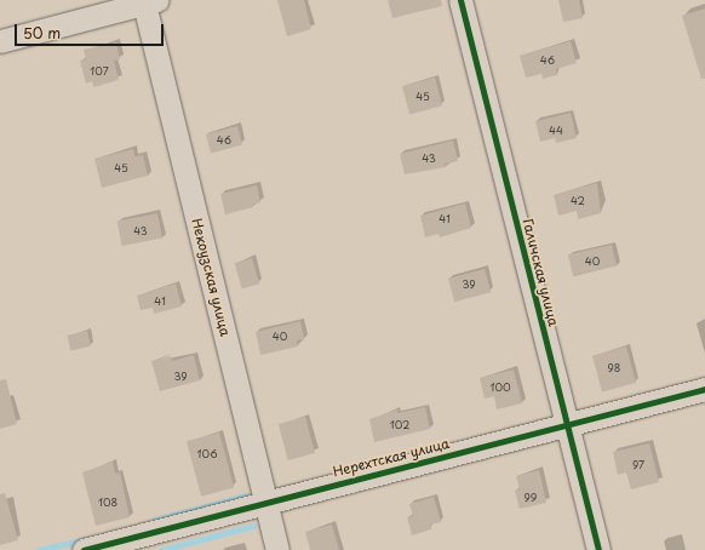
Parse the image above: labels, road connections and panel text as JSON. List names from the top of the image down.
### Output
{
  "streets": {
    "street": ["Галичская улица", "Некоузская улица", "Нерехтская улица"]
  },
  "crossings": [
    ["Галичская улица", "Нерехтская улица"],
    ["Некоузская улица", "Нерехтская улица"]
  ],
  "house_numbers": [
    "46",
    "107",
    "45",
    "44",
    "46",
    "43",
    "45",
    "42",
    "41",
    "43",
    "40",
    "39",
    "41",
    "40",
    "98",
    "39",
    "100",
    "102",
    "106",
    "97",
    "99",
    "108"
  ],
  "scale_bar": "50 m"
}
